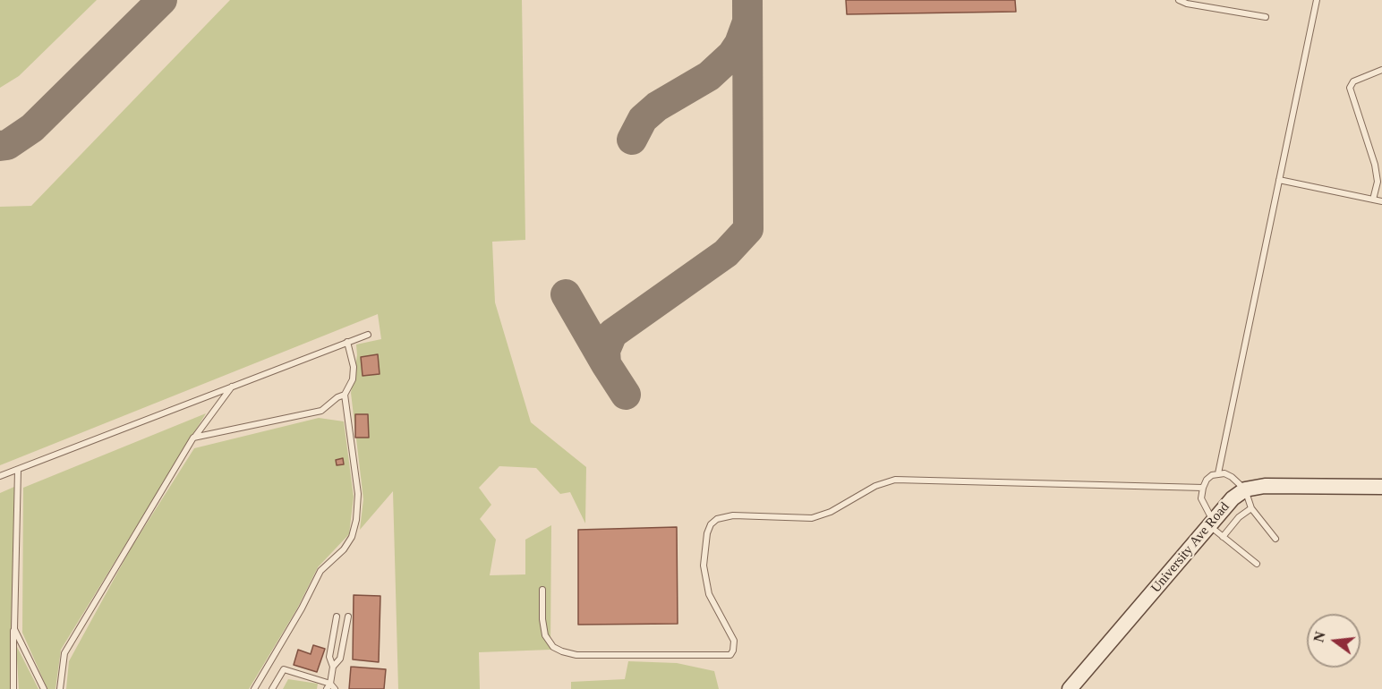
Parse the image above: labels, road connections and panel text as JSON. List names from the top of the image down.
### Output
{
  "streets": {
    "street": ["University Ave Road"]
  },
  "north": "left"
}
